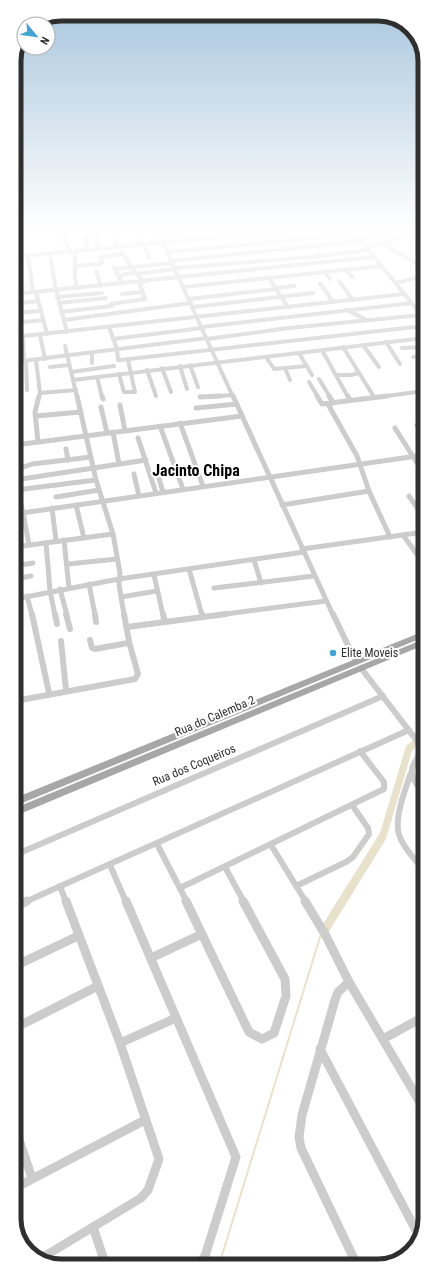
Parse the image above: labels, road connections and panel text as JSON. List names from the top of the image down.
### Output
{
  "streets": {
    "main road": ["Rua do Calemba 2"],
    "street": ["Rua dos Coqueiros"]
  },
  "districts": ["Jacinto Chipa"],
  "places": ["Elite Moveis"],
  "north": "bottom right"
}
